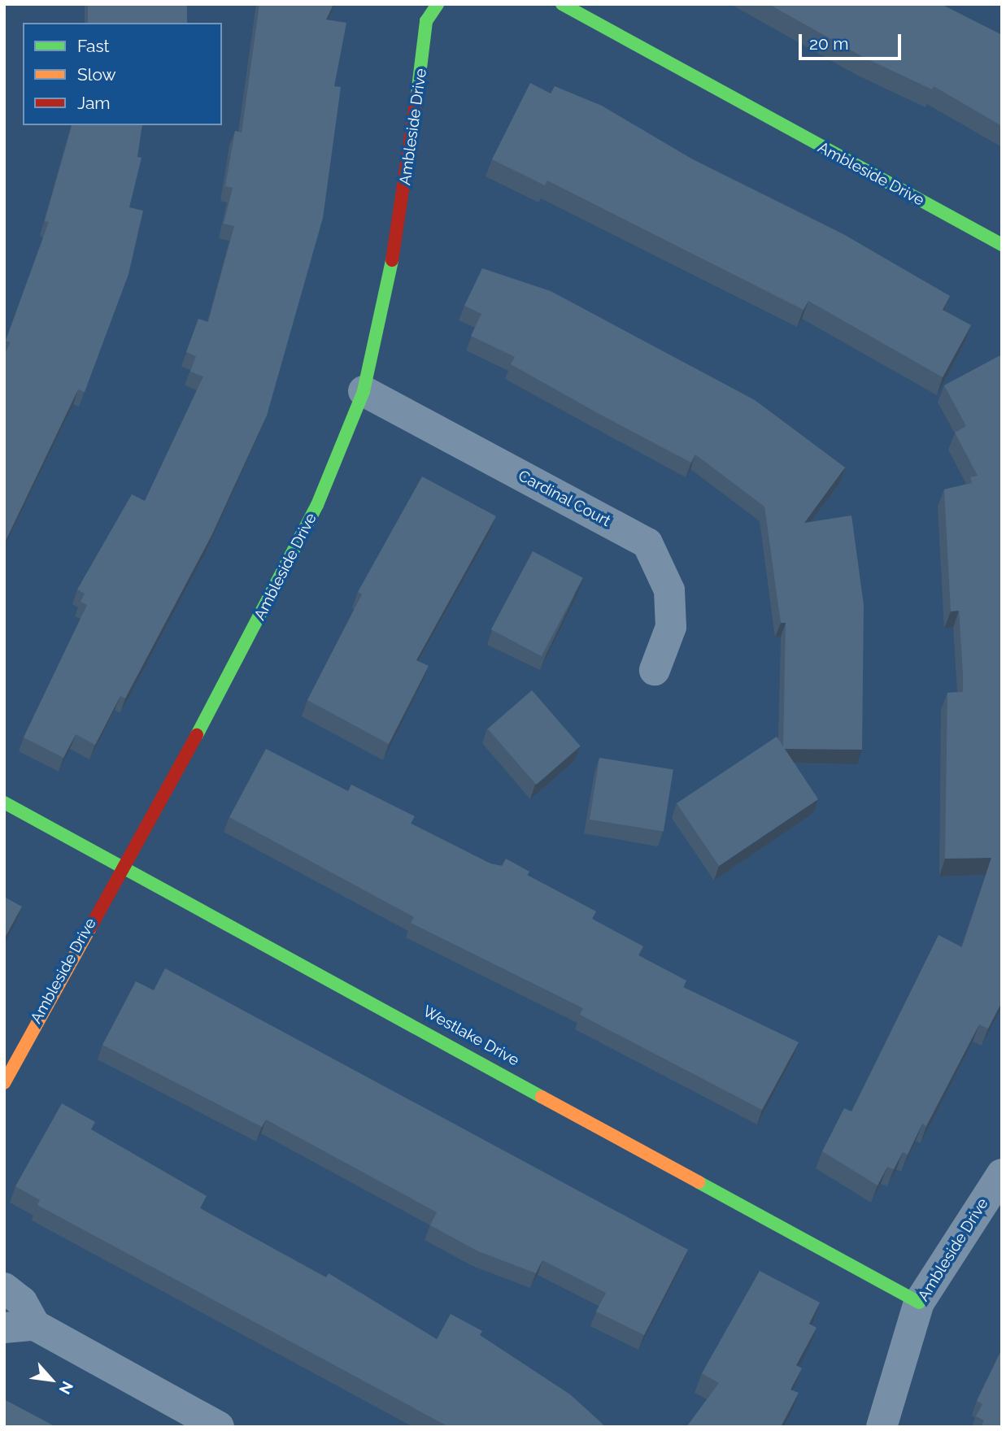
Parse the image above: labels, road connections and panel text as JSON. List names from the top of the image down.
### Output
{
  "streets": {
    "street": ["Ambleside Drive", "Cardinal Court", "Westlake Drive"]
  },
  "crossings": [
    ["Ambleside Drive", "Cardinal Court"],
    ["Ambleside Drive", "Westlake Drive"]
  ],
  "legend": ["Fast", "Slow", "Jam"],
  "scale_bar": "20 m",
  "north": "bottom right"
}
